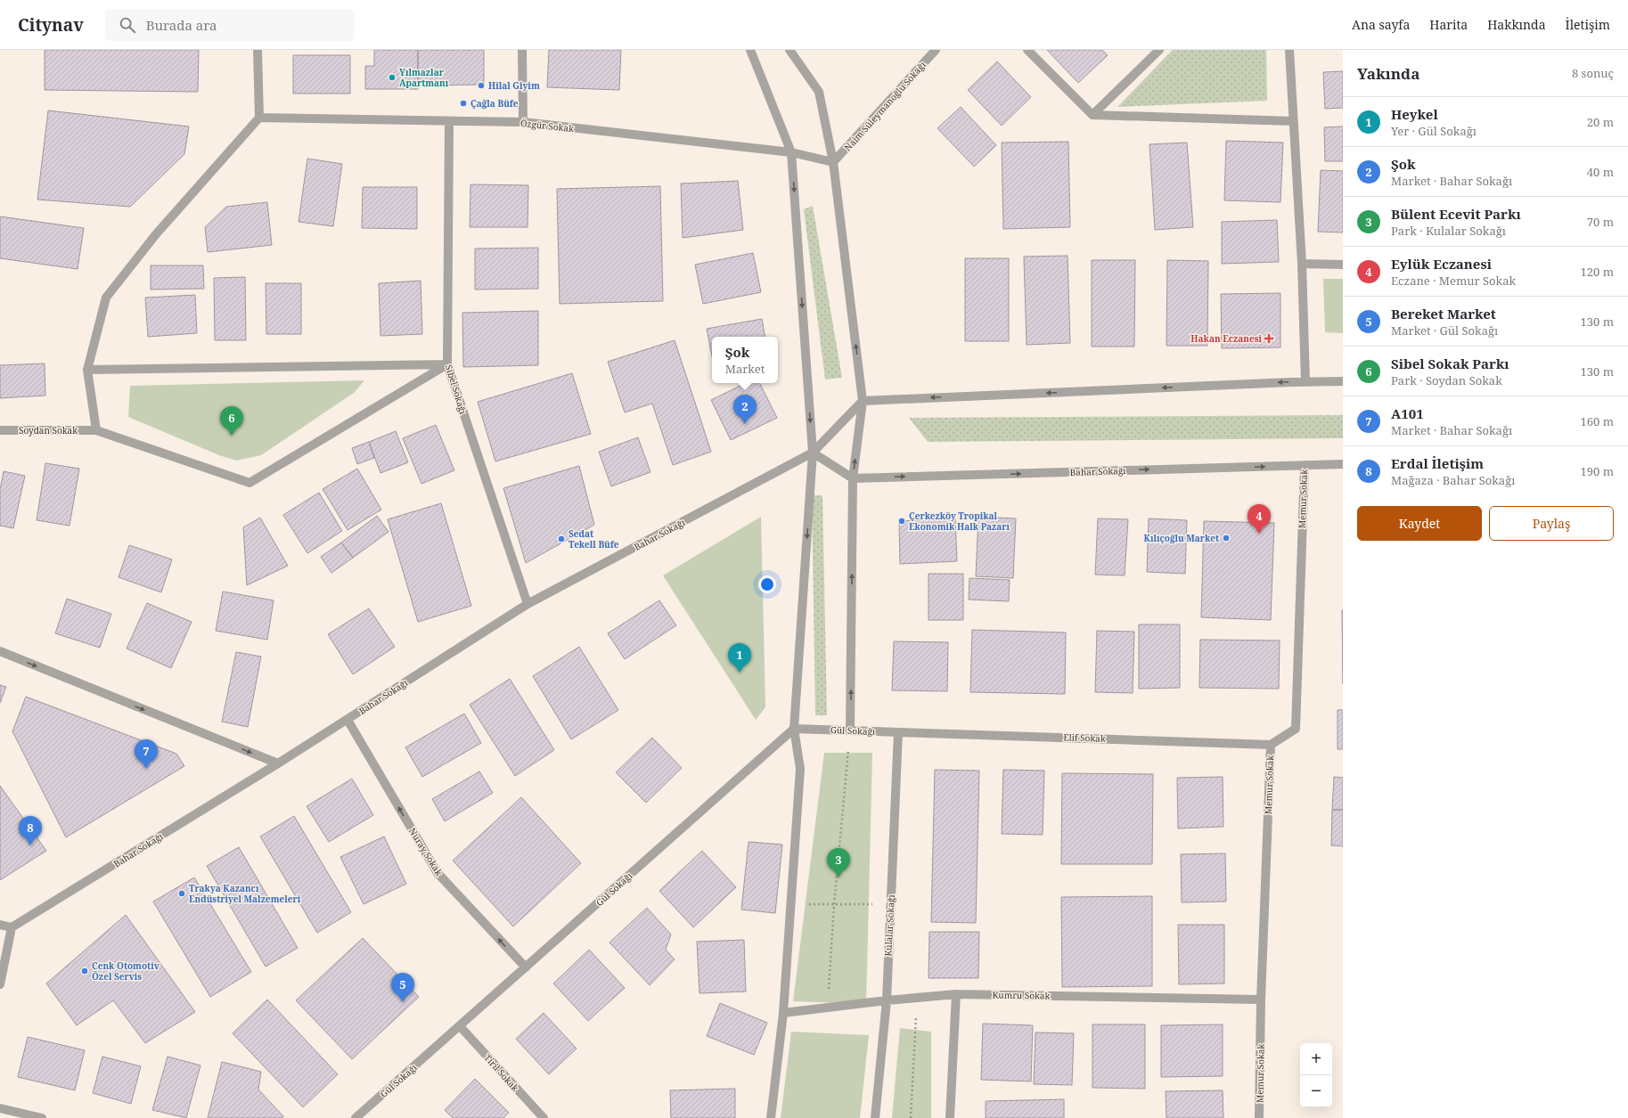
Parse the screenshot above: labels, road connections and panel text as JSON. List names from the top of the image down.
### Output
{
  "streets": {
    "street": [
      "Naim Süleymanoğlu Sokağı",
      "Özgür Sokak",
      "Sibel Sokağı",
      "Soydan Sokak",
      "Bahar Sokağı",
      "Memur Sokak",
      "Gül Sokağı",
      "Elif Sokak",
      "Nuray Sokak",
      "Kulalar Sokağı",
      "Kumru Sokak",
      "Tiril Sokak"
    ]
  },
  "crossings": [
    ["Naim Süleymanoğlu Sokağı", "Özgür Sokak"],
    ["Özgür Sokak", "Sibel Sokağı"],
    ["Sibel Sokağı", "Soydan Sokak"],
    ["Sibel Sokağı", "Bahar Sokağı"],
    ["Bahar Sokağı", "Memur Sokak"],
    ["Bahar Sokağı", "Nuray Sokak"],
    ["Memur Sokak", "Elif Sokak"],
    ["Memur Sokak", "Kumru Sokak"],
    ["Gül Sokağı", "Elif Sokak"],
    ["Gül Sokağı", "Nuray Sokak"],
    ["Gül Sokağı", "Kulalar Sokağı"],
    ["Gül Sokağı", "Tiril Sokak"],
    ["Elif Sokak", "Kulalar Sokağı"],
    ["Kulalar Sokağı", "Kumru Sokak"]
  ],
  "one_way": ["Nuray Sokak"],
  "places": {
    "other": [
      "Yılmazlar Apartmanı",
      "Hilal Giyim",
      "Çağla Büfe",
      "Çerkezköy Tropikal Ekonomik Halk Pazarı",
      "Kılıçoğlu Market",
      "Sedat Tekell Büfe",
      "Trakya Kazancı Endüstriyel Malzemeleri",
      "Cenk Otomotiv Özel Servis"
    ],
    "health": ["Hakan Eczanesi"]
  },
  "page": {
    "header": "Citynav",
    "search": "Burada ara",
    "nav": [
      "Ana sayfa",
      "Harita",
      "Hakkında",
      "İletişim"
    ],
    "heading": ["Yakında", "8 sonuç"],
    "list": [
      {
        "mark": "1",
        "name": "Heykel",
        "note": "Yer · Gül Sokağı",
        "value": "20 m"
      },
      {
        "mark": "2",
        "name": "Şok",
        "note": "Market · Bahar Sokağı",
        "value": "40 m"
      },
      {
        "mark": "3",
        "name": "Bülent Ecevit Parkı",
        "note": "Park · Kulalar Sokağı",
        "value": "70 m"
      },
      {
        "mark": "4",
        "name": "Eylük Eczanesi",
        "note": "Eczane · Memur Sokak",
        "value": "120 m"
      },
      {
        "mark": "5",
        "name": "Bereket Market",
        "note": "Market · Gül Sokağı",
        "value": "130 m"
      },
      {
        "mark": "6",
        "name": "Sibel Sokak Parkı",
        "note": "Park · Soydan Sokak",
        "value": "130 m"
      },
      {
        "mark": "7",
        "name": "A101",
        "note": "Market · Bahar Sokağı",
        "value": "160 m"
      },
      {
        "mark": "8",
        "name": "Erdal İletişim",
        "note": "Mağaza · Bahar Sokağı",
        "value": "190 m"
      }
    ],
    "popup": ["Şok", "Market"],
    "pins": [
      "2",
      "6",
      "4",
      "1",
      "7",
      "8",
      "3",
      "5"
    ],
    "buttons": ["Kaydet", "Paylaş"],
    "map_buttons": ["+", "−"]
  }
}
